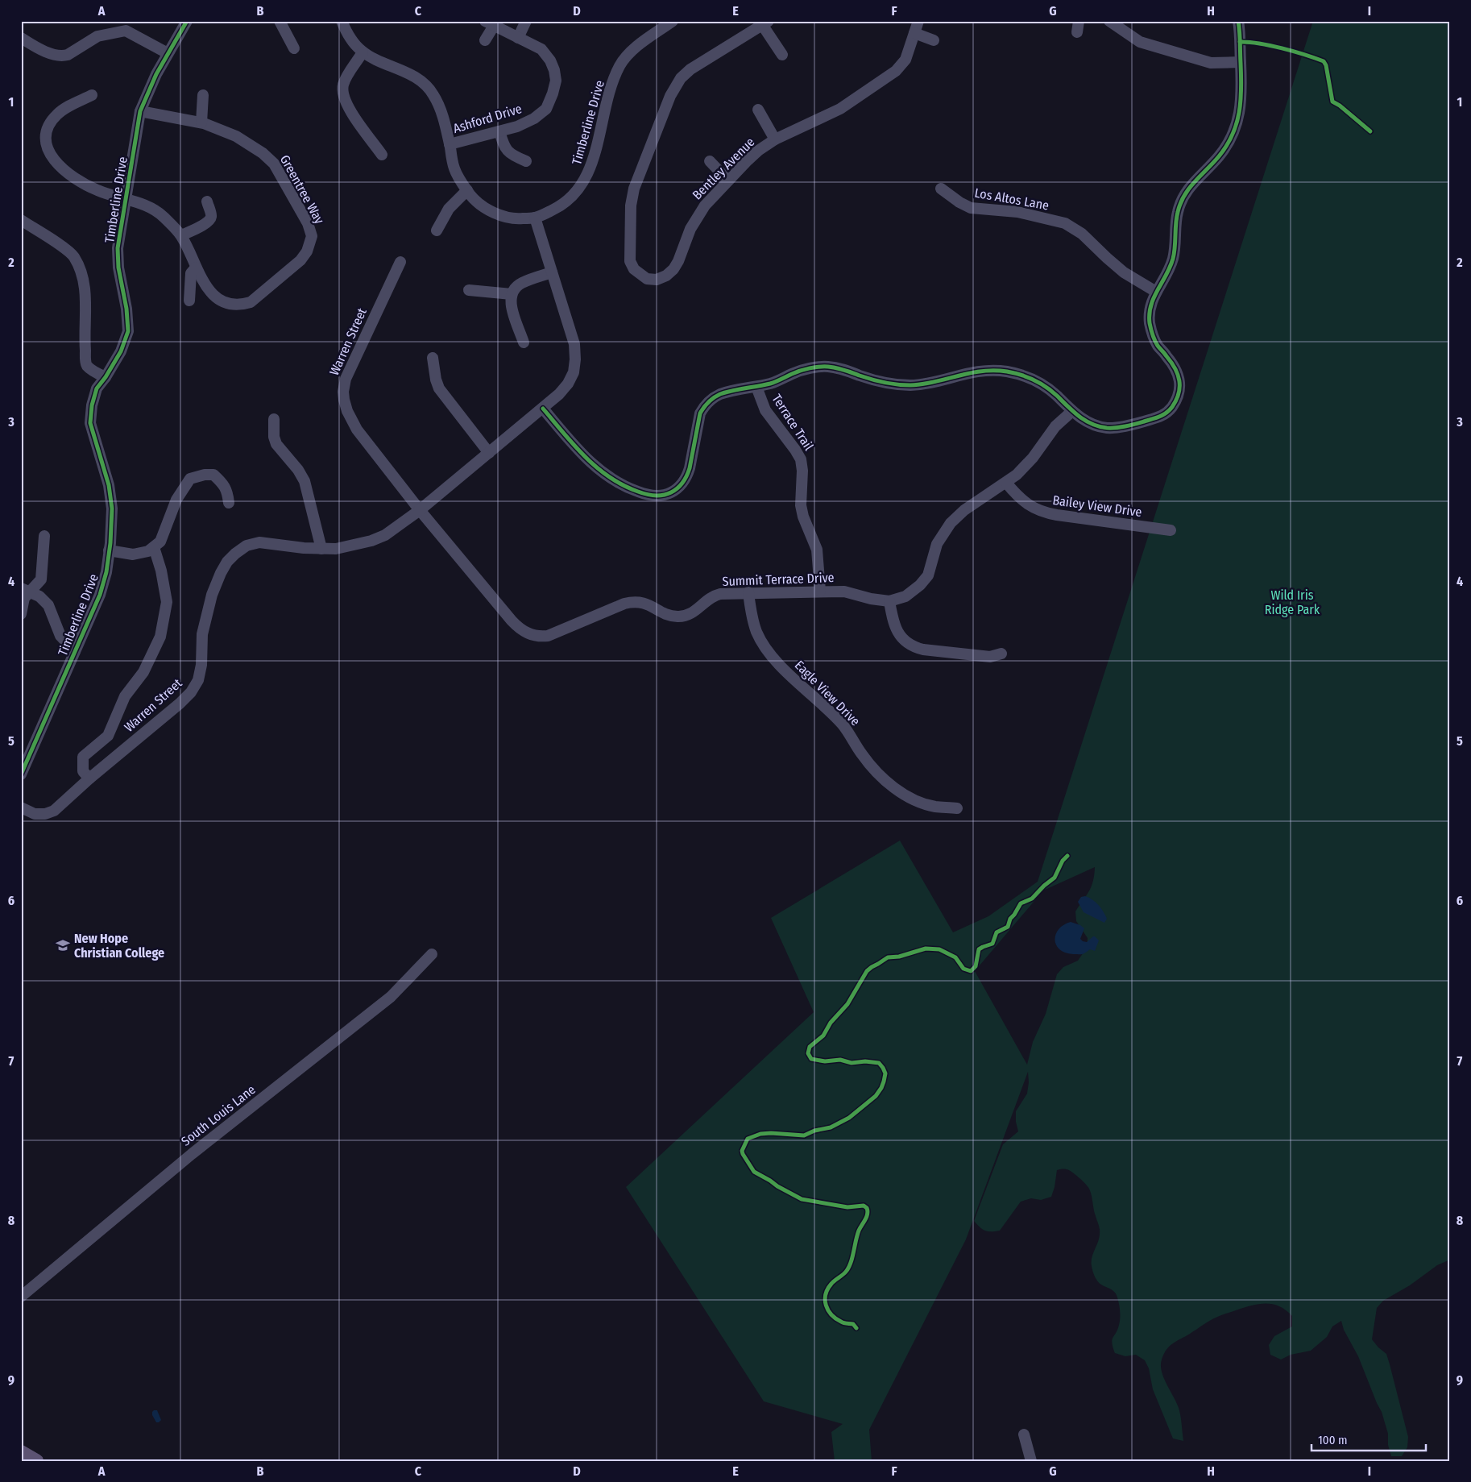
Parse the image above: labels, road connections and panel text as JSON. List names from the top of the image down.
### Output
{
  "streets": {
    "street": [
      "Ashford Drive",
      "Timberline Drive",
      "Bentley Avenue",
      "Greentree Way",
      "Los Altos Lane",
      "Warren Street",
      "Terrace Trail",
      "Bailey View Drive",
      "Summit Terrace Drive",
      "Eagle View Drive",
      "South Louis Lane"
    ]
  },
  "crossings": [
    ["Ashford Drive", "Timberline Drive"],
    ["Timberline Drive", "Greentree Way"],
    ["Timberline Drive", "Warren Street"],
    ["Warren Street", "Summit Terrace Drive"],
    ["Terrace Trail", "Summit Terrace Drive"],
    ["Bailey View Drive", "Summit Terrace Drive"],
    ["Summit Terrace Drive", "Eagle View Drive"]
  ],
  "parks": ["Wild Iris Ridge Park"],
  "places": {
    "school or university": ["New Hope Christian College"]
  },
  "scale_bar": "100 m",
  "grid": {
    "columns": [
      "A",
      "B",
      "C",
      "D",
      "E",
      "F",
      "G",
      "H",
      "I"
    ],
    "rows": [
      "1",
      "2",
      "3",
      "4",
      "5",
      "6",
      "7",
      "8",
      "9"
    ]
  }
}
